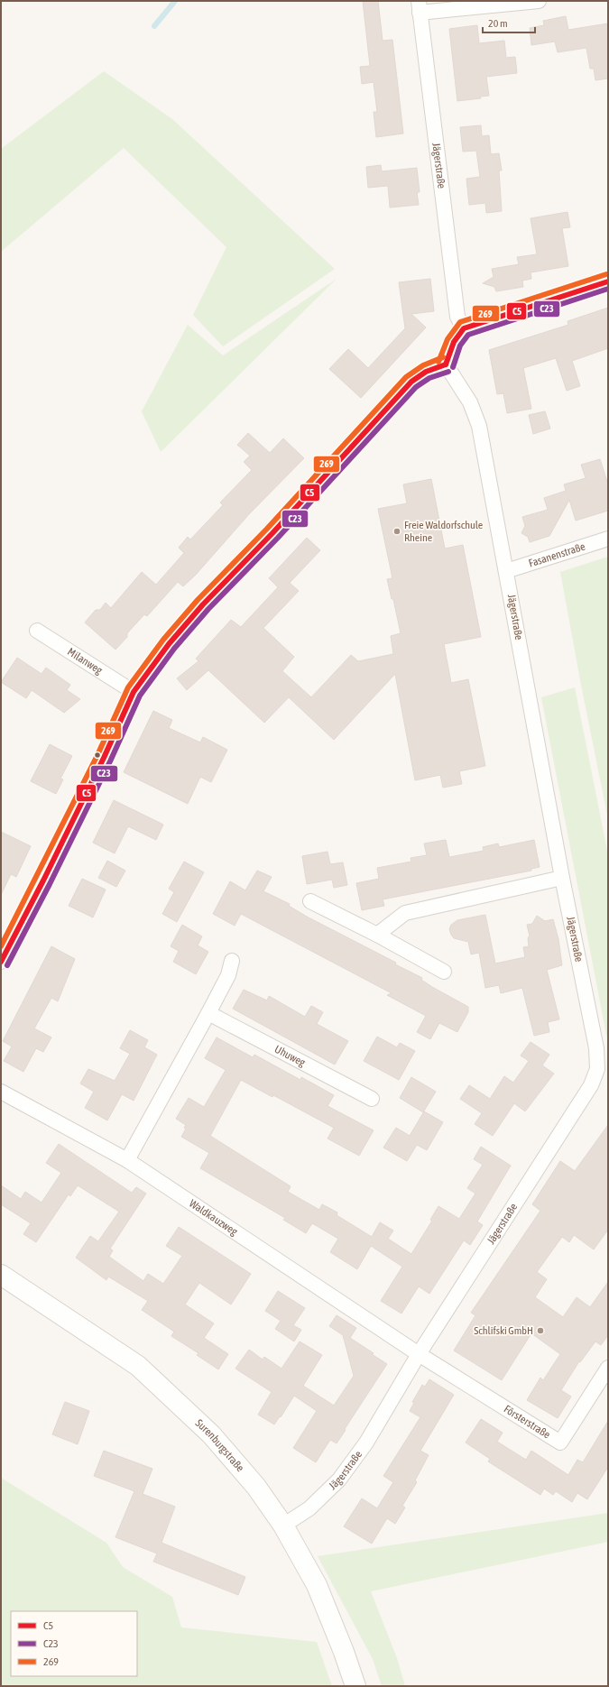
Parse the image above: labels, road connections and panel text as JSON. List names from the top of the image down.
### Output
{
  "streets": {
    "street": [
      "Jägerstraße",
      "Fasanenstraße",
      "Milanweg",
      "Uhuweg",
      "Waldkauzweg",
      "Försterstraße",
      "Surenburgstraße"
    ]
  },
  "crossings": [
    ["Jägerstraße", "Fasanenstraße"],
    ["Jägerstraße", "Waldkauzweg"],
    ["Jägerstraße", "Försterstraße"],
    ["Jägerstraße", "Surenburgstraße"],
    ["Waldkauzweg", "Försterstraße"]
  ],
  "places": ["Freie Waldorfschule Rheine", "Schlifski GmbH"],
  "lines": ["transit line 269", "transit line C5", "transit line C23"],
  "legend": ["C5", "C23", "269"],
  "scale_bar": "20 m"
}
